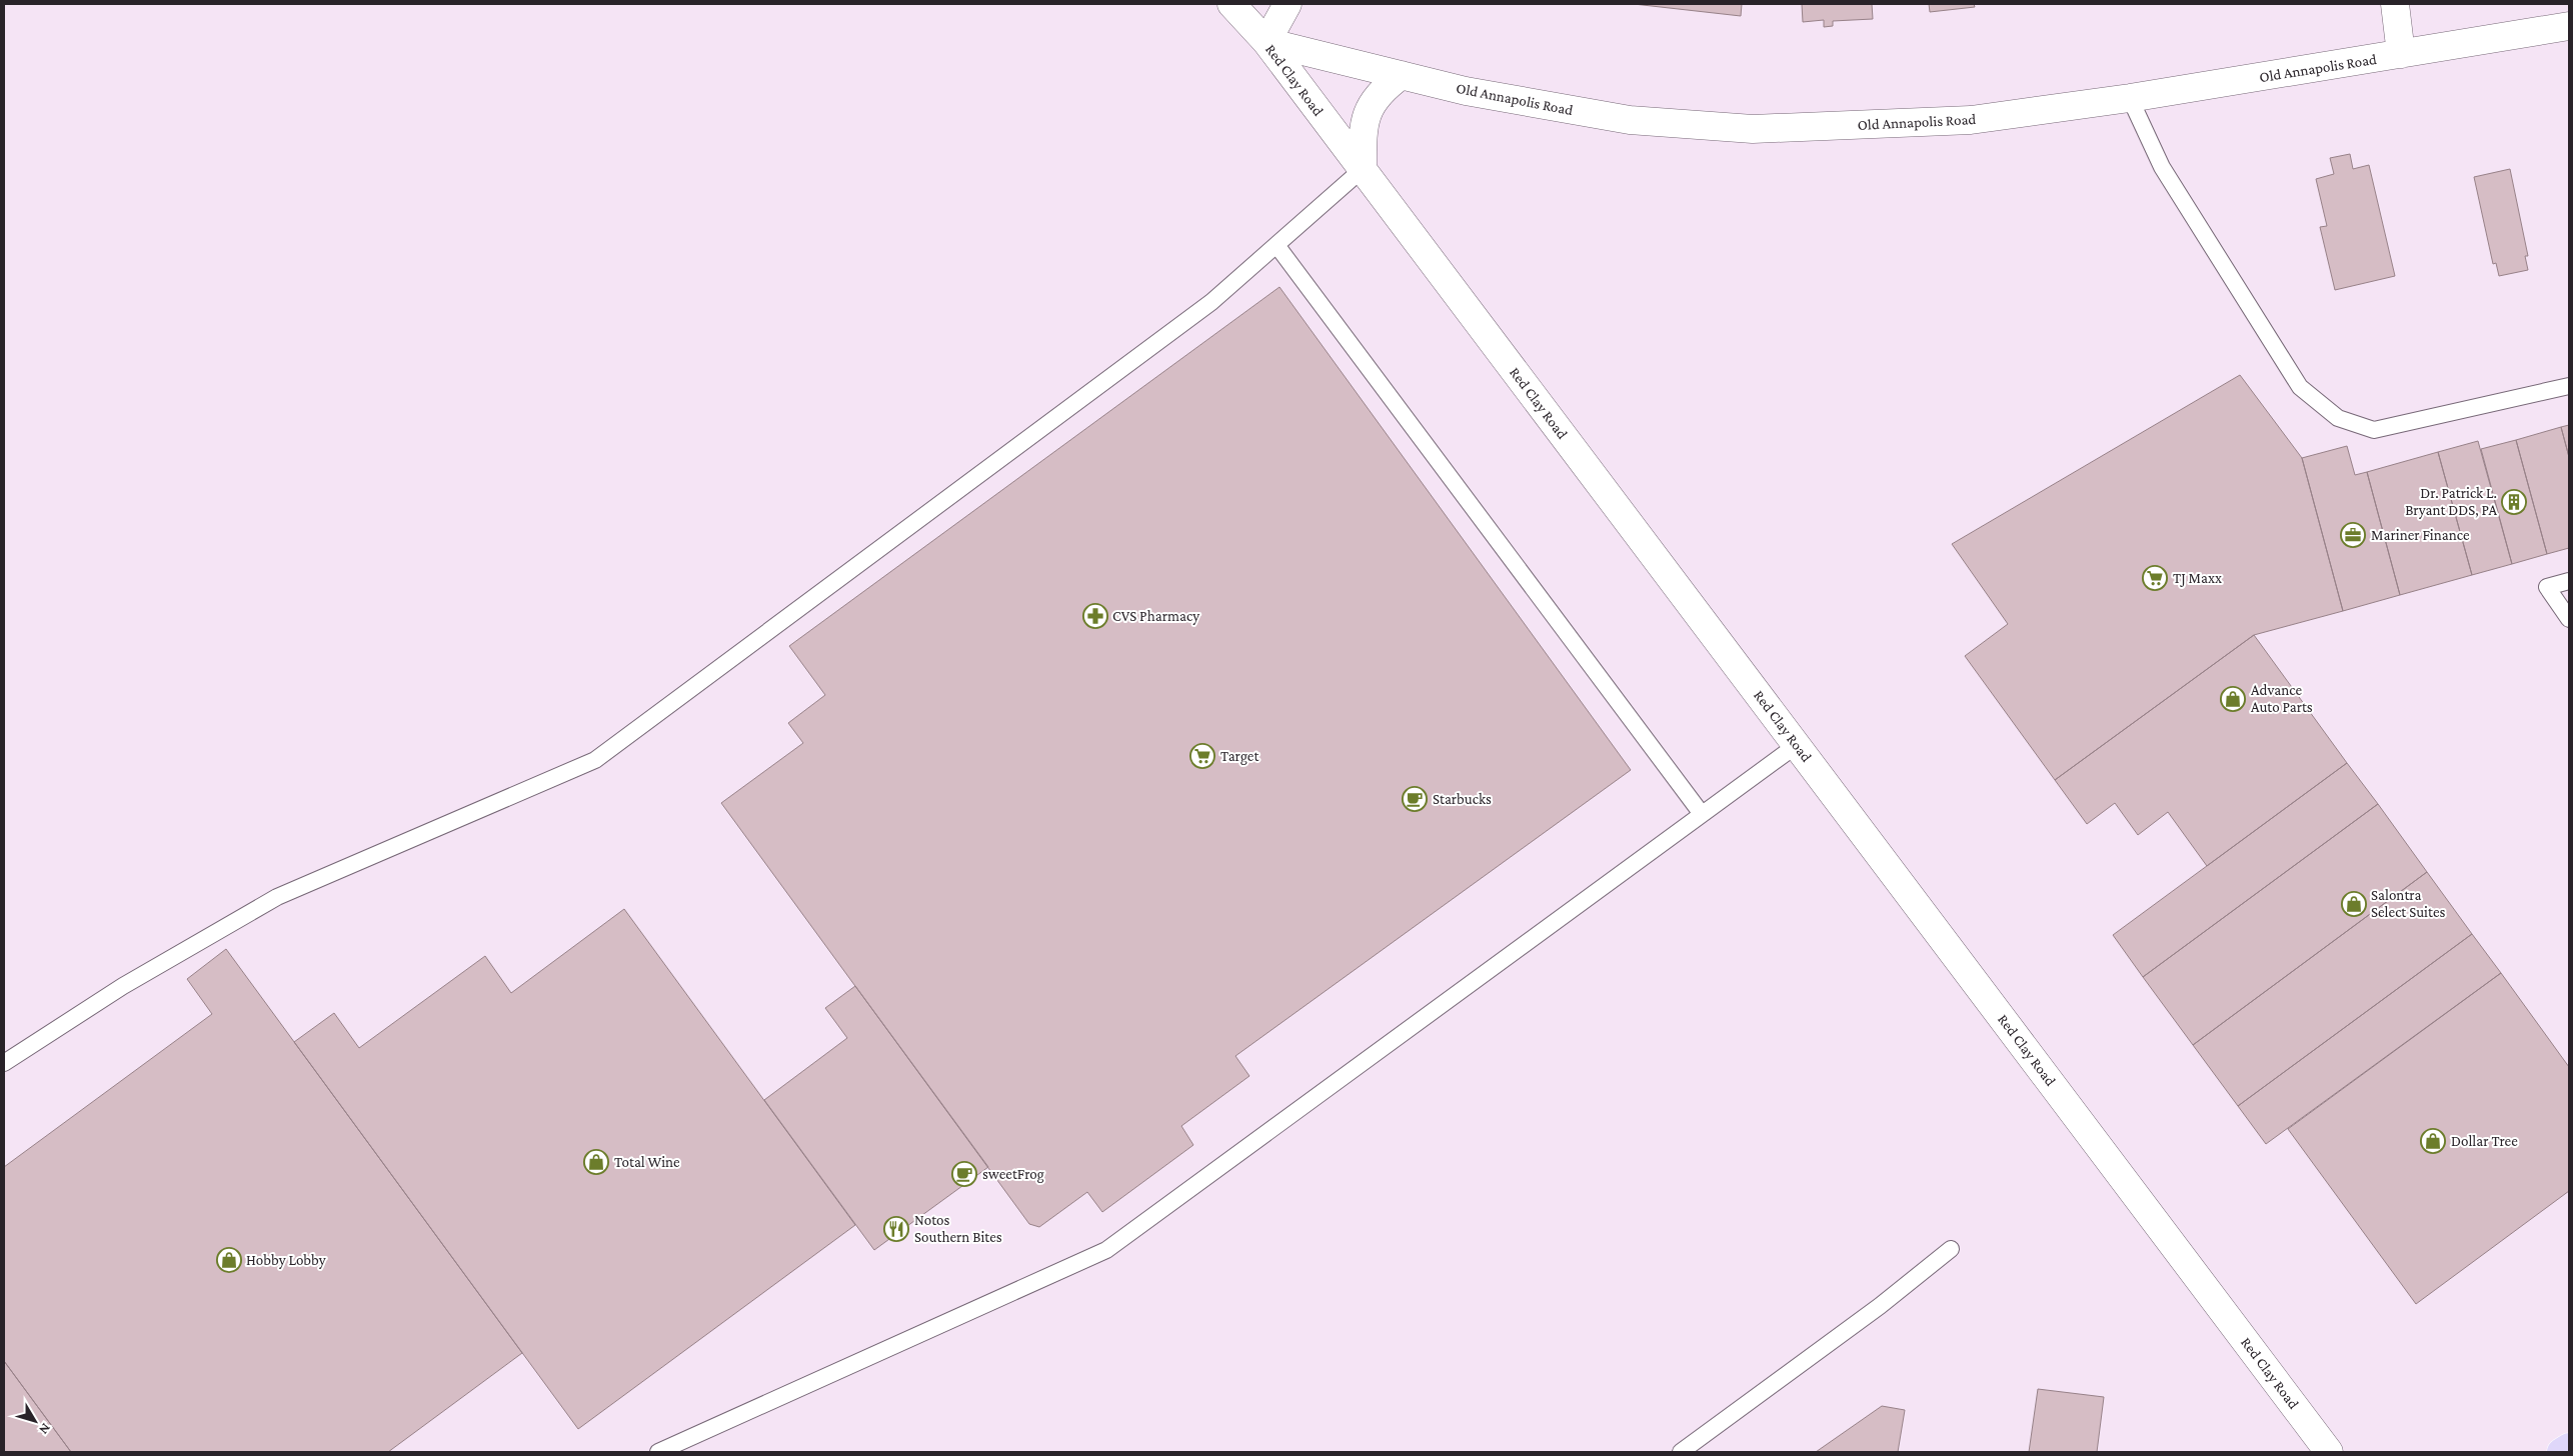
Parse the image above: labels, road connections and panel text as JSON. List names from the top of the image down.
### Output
{
  "streets": {
    "street": ["Old Annapolis Road", "Red Clay Road"]
  },
  "crossings": [
    ["Old Annapolis Road", "Red Clay Road"]
  ],
  "places": {
    "building": ["Dr. Patrick L. Bryant DDS, PA"],
    "office": ["Mariner Finance"],
    "supermarket": ["TJ Maxx", "Target"],
    "pharmacy": ["CVS Pharmacy"],
    "shop": [
      "Advance Auto Parts",
      "Salontra Select Suites",
      "Dollar Tree",
      "Total Wine",
      "Hobby Lobby"
    ],
    "cafe": ["Starbucks", "sweetFrog"],
    "restaurant": ["Notos Southern Bites"]
  },
  "north": "bottom right"
}
